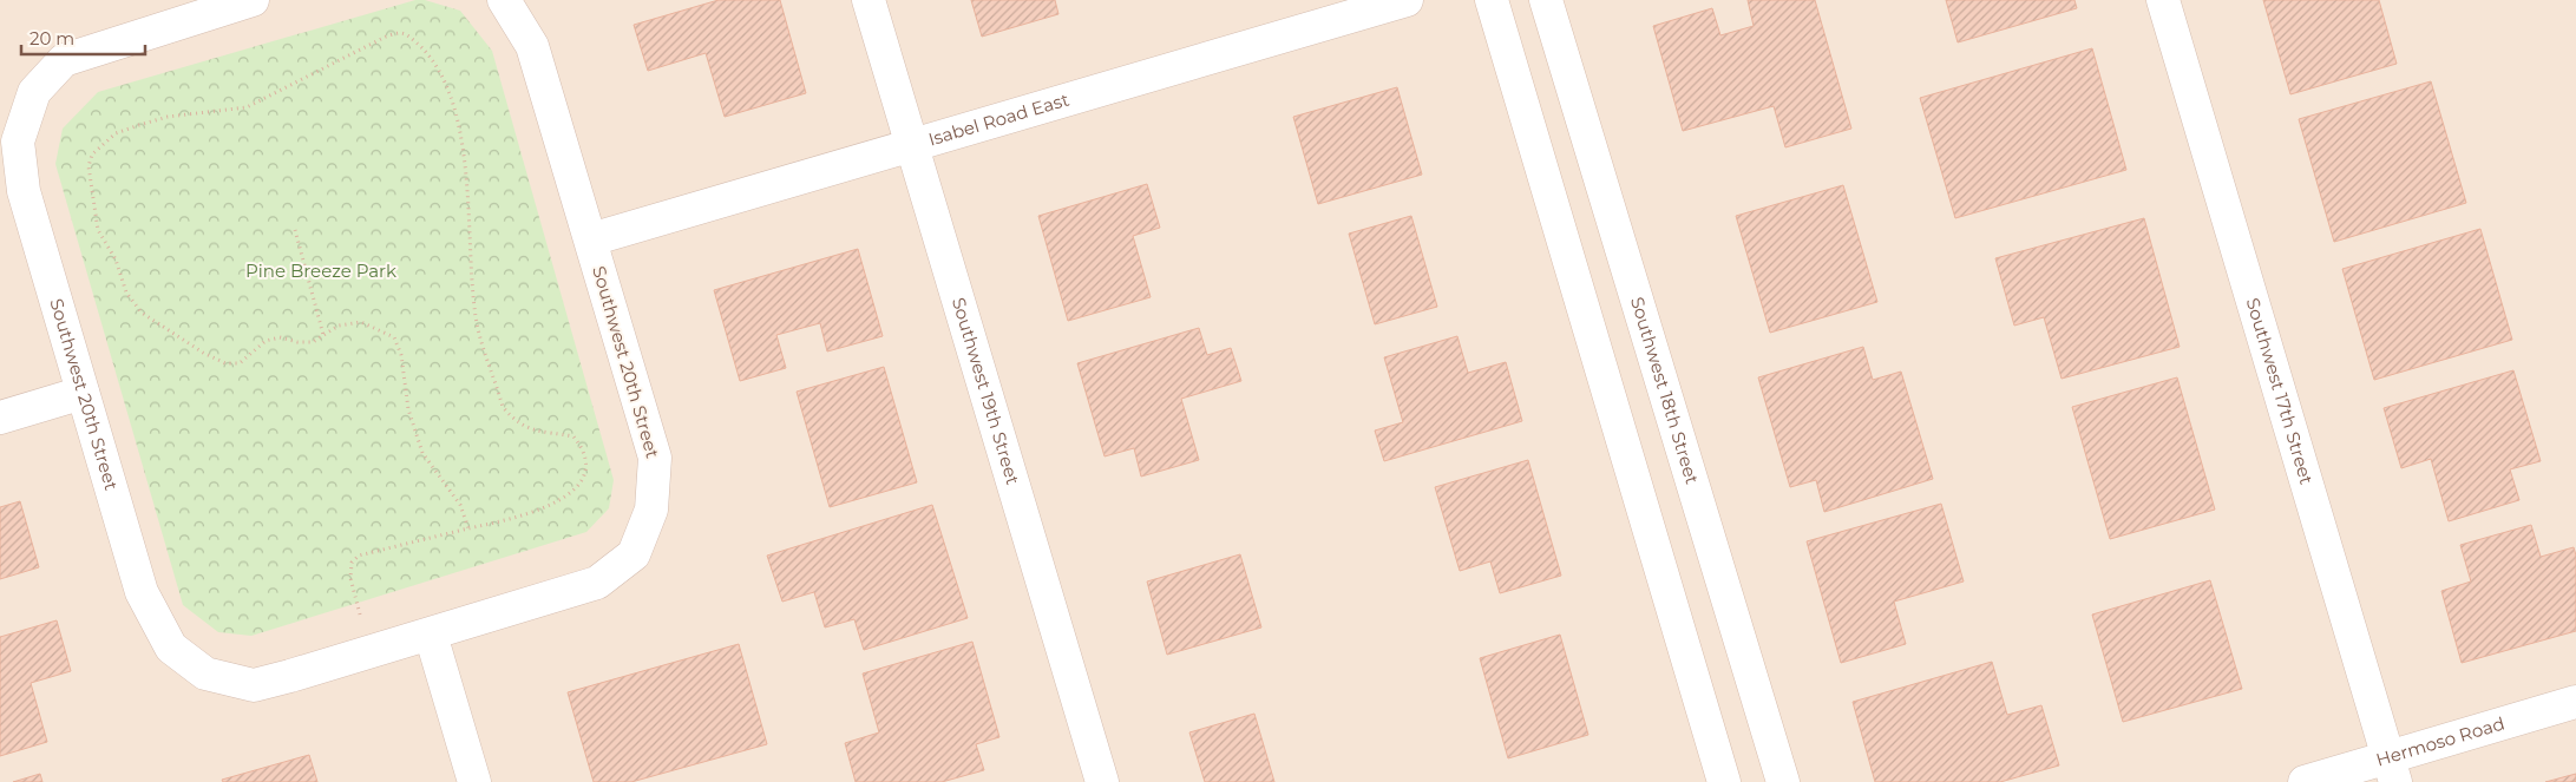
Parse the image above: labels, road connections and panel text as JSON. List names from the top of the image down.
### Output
{
  "streets": {
    "street": [
      "Isabel Road East",
      "Southwest 20th Street",
      "Southwest 17th Street",
      "Southwest 19th Street",
      "Southwest 18th Street",
      "Hermoso Road"
    ]
  },
  "crossings": [
    ["Isabel Road East", "Southwest 20th Street"],
    ["Isabel Road East", "Southwest 19th Street"],
    ["Southwest 17th Street", "Hermoso Road"]
  ],
  "parks": ["Pine Breeze Park"],
  "scale_bar": "20 m"
}
